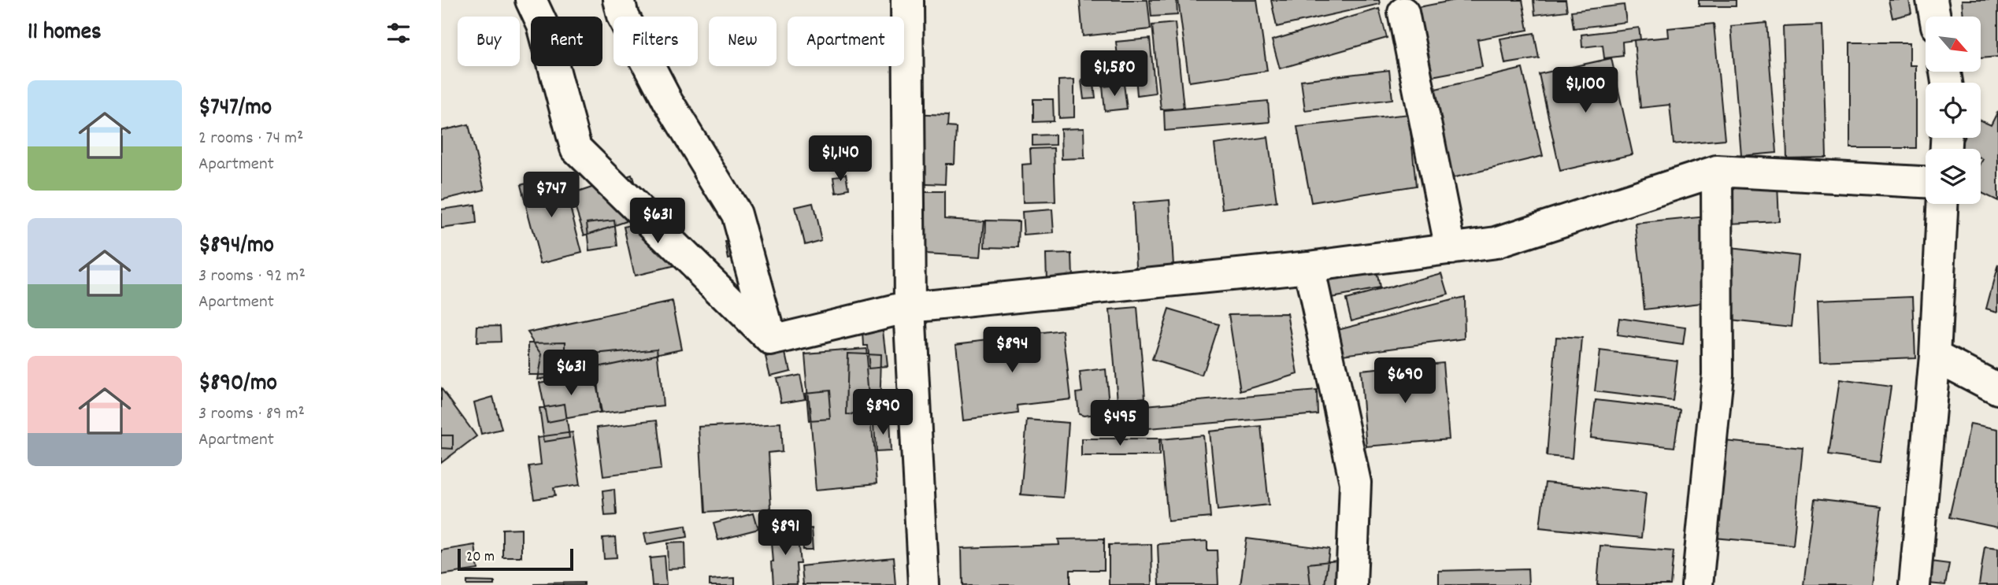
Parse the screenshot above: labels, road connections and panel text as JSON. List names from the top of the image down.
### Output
{
  "scale_bar": "20 m",
  "north": "bottom right",
  "page": {
    "heading": "11 homes",
    "chip": [
      "Buy",
      "Rent",
      "Filters",
      "New",
      "Apartment"
    ],
    "price": [
      "$1,580",
      "$1,100",
      "$1,140",
      "$747",
      "$631",
      "$894",
      "$631",
      "$690",
      "$890",
      "$495",
      "$891"
    ],
    "list": [
      {
        "name": "$747/mo",
        "note": "2 rooms · 74 m² · Apartment"
      },
      {
        "name": "$894/mo",
        "note": "3 rooms · 92 m² · Apartment"
      },
      {
        "name": "$890/mo",
        "note": "3 rooms · 89 m² · Apartment"
      }
    ],
    "scale": "20 m"
  }
}
